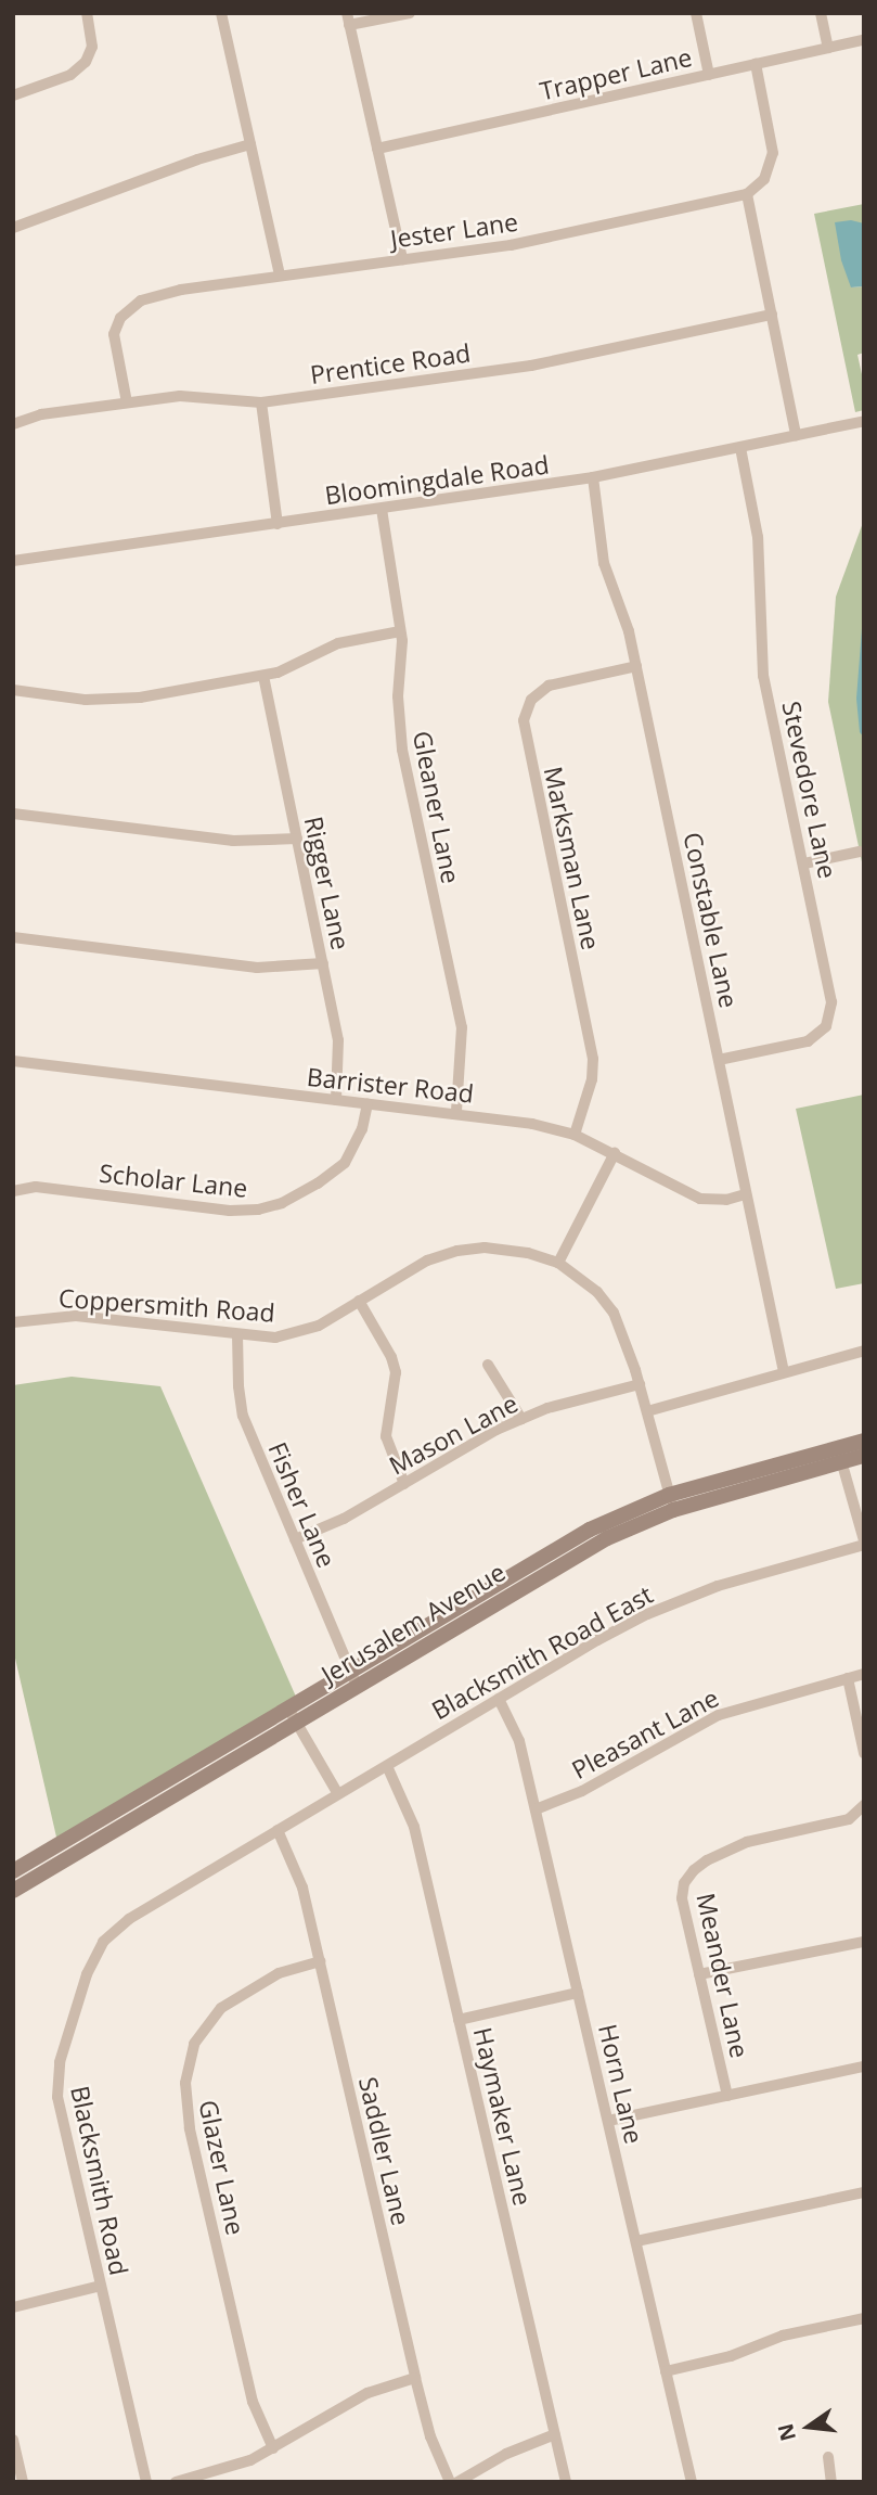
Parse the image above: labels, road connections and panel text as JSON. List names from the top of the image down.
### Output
{
  "streets": {
    "main road": ["Jerusalem Avenue"],
    "street": [
      "Trapper Lane",
      "Jester Lane",
      "Prentice Road",
      "Bloomingdale Road",
      "Stevedore Lane",
      "Gleaner Lane",
      "Marksman Lane",
      "Rigger Lane",
      "Constable Lane",
      "Barrister Road",
      "Scholar Lane",
      "Coppersmith Road",
      "Mason Lane",
      "Fisher Lane",
      "Blacksmith Road East",
      "Pleasant Lane",
      "Meander Lane",
      "Horn Lane",
      "Haymaker Lane",
      "Saddler Lane",
      "Glazer Lane",
      "Blacksmith Road"
    ]
  },
  "crossings": [
    ["Jester Lane", "Prentice Road"],
    ["Bloomingdale Road", "Stevedore Lane"],
    ["Bloomingdale Road", "Gleaner Lane"],
    ["Bloomingdale Road", "Constable Lane"],
    ["Stevedore Lane", "Constable Lane"],
    ["Gleaner Lane", "Barrister Road"],
    ["Marksman Lane", "Constable Lane"],
    ["Marksman Lane", "Barrister Road"],
    ["Rigger Lane", "Barrister Road"],
    ["Constable Lane", "Barrister Road"],
    ["Barrister Road", "Scholar Lane"],
    ["Coppersmith Road", "Mason Lane"],
    ["Coppersmith Road", "Fisher Lane"],
    ["Coppersmith Road", "Jerusalem Avenue"],
    ["Mason Lane", "Fisher Lane"],
    ["Fisher Lane", "Jerusalem Avenue"],
    ["Blacksmith Road East", "Horn Lane"],
    ["Blacksmith Road East", "Haymaker Lane"],
    ["Blacksmith Road East", "Blacksmith Road"],
    ["Pleasant Lane", "Horn Lane"],
    ["Saddler Lane", "Glazer Lane"],
    ["Saddler Lane", "Blacksmith Road"]
  ],
  "north": "left"
}
